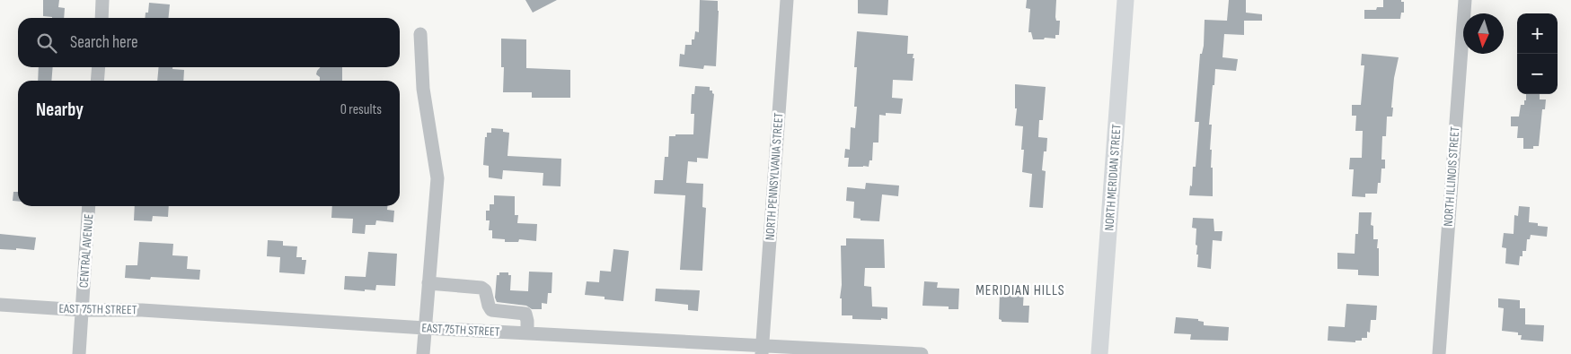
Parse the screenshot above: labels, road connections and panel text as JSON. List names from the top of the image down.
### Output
{
  "streets": {
    "main road": ["NORTH MERIDIAN STREET"],
    "street": [
      "NORTH PENNSYLVANIA STREET",
      "NORTH ILLINOIS STREET",
      "CENTRAL AVENUE",
      "EAST 75TH STREET"
    ]
  },
  "crossings": [
    ["NORTH PENNSYLVANIA STREET", "EAST 75TH STREET"],
    ["CENTRAL AVENUE", "EAST 75TH STREET"]
  ],
  "districts": ["MERIDIAN HILLS"],
  "north": "bottom",
  "page": {
    "map_buttons": ["+", "−"],
    "search": "Search here",
    "heading": ["Nearby", "0 results"]
  }
}
